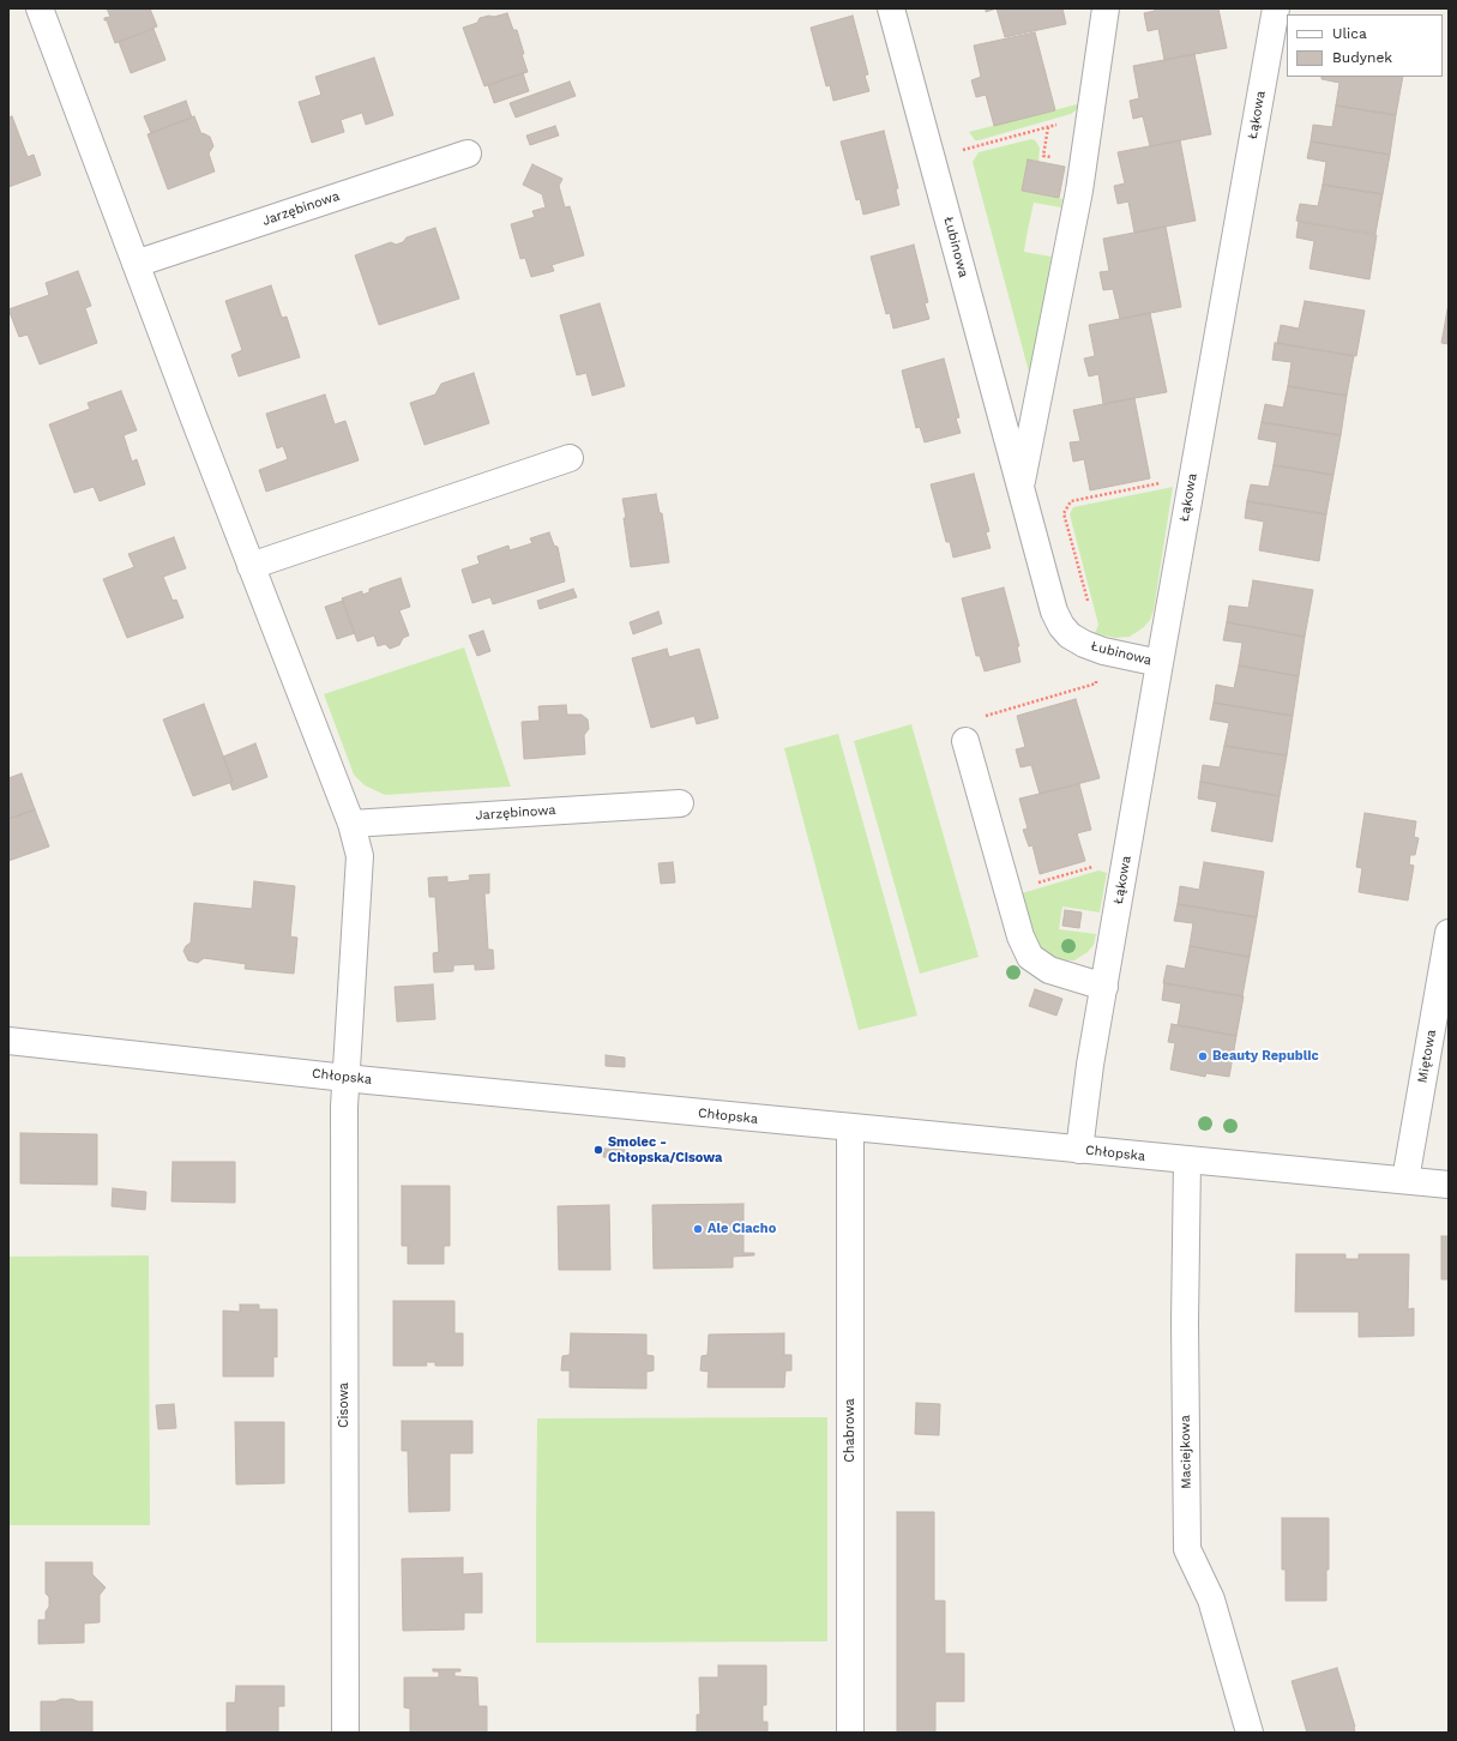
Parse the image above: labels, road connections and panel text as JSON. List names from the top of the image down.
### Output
{
  "streets": {
    "street": [
      "Łąkowa",
      "Jarzębinowa",
      "Łubinowa",
      "Miętowa",
      "Chłopska",
      "Cisowa",
      "Chabrowa",
      "Maciejkowa"
    ]
  },
  "crossings": [
    ["Łąkowa", "Łubinowa"],
    ["Łąkowa", "Chłopska"],
    ["Miętowa", "Chłopska"],
    ["Chłopska", "Cisowa"],
    ["Chłopska", "Chabrowa"],
    ["Chłopska", "Maciejkowa"]
  ],
  "places": ["Beauty Republic", "Smolec - Chłopska/Cisowa", "Ale Ciacho"],
  "legend": ["Ulica", "Budynek"]
}
